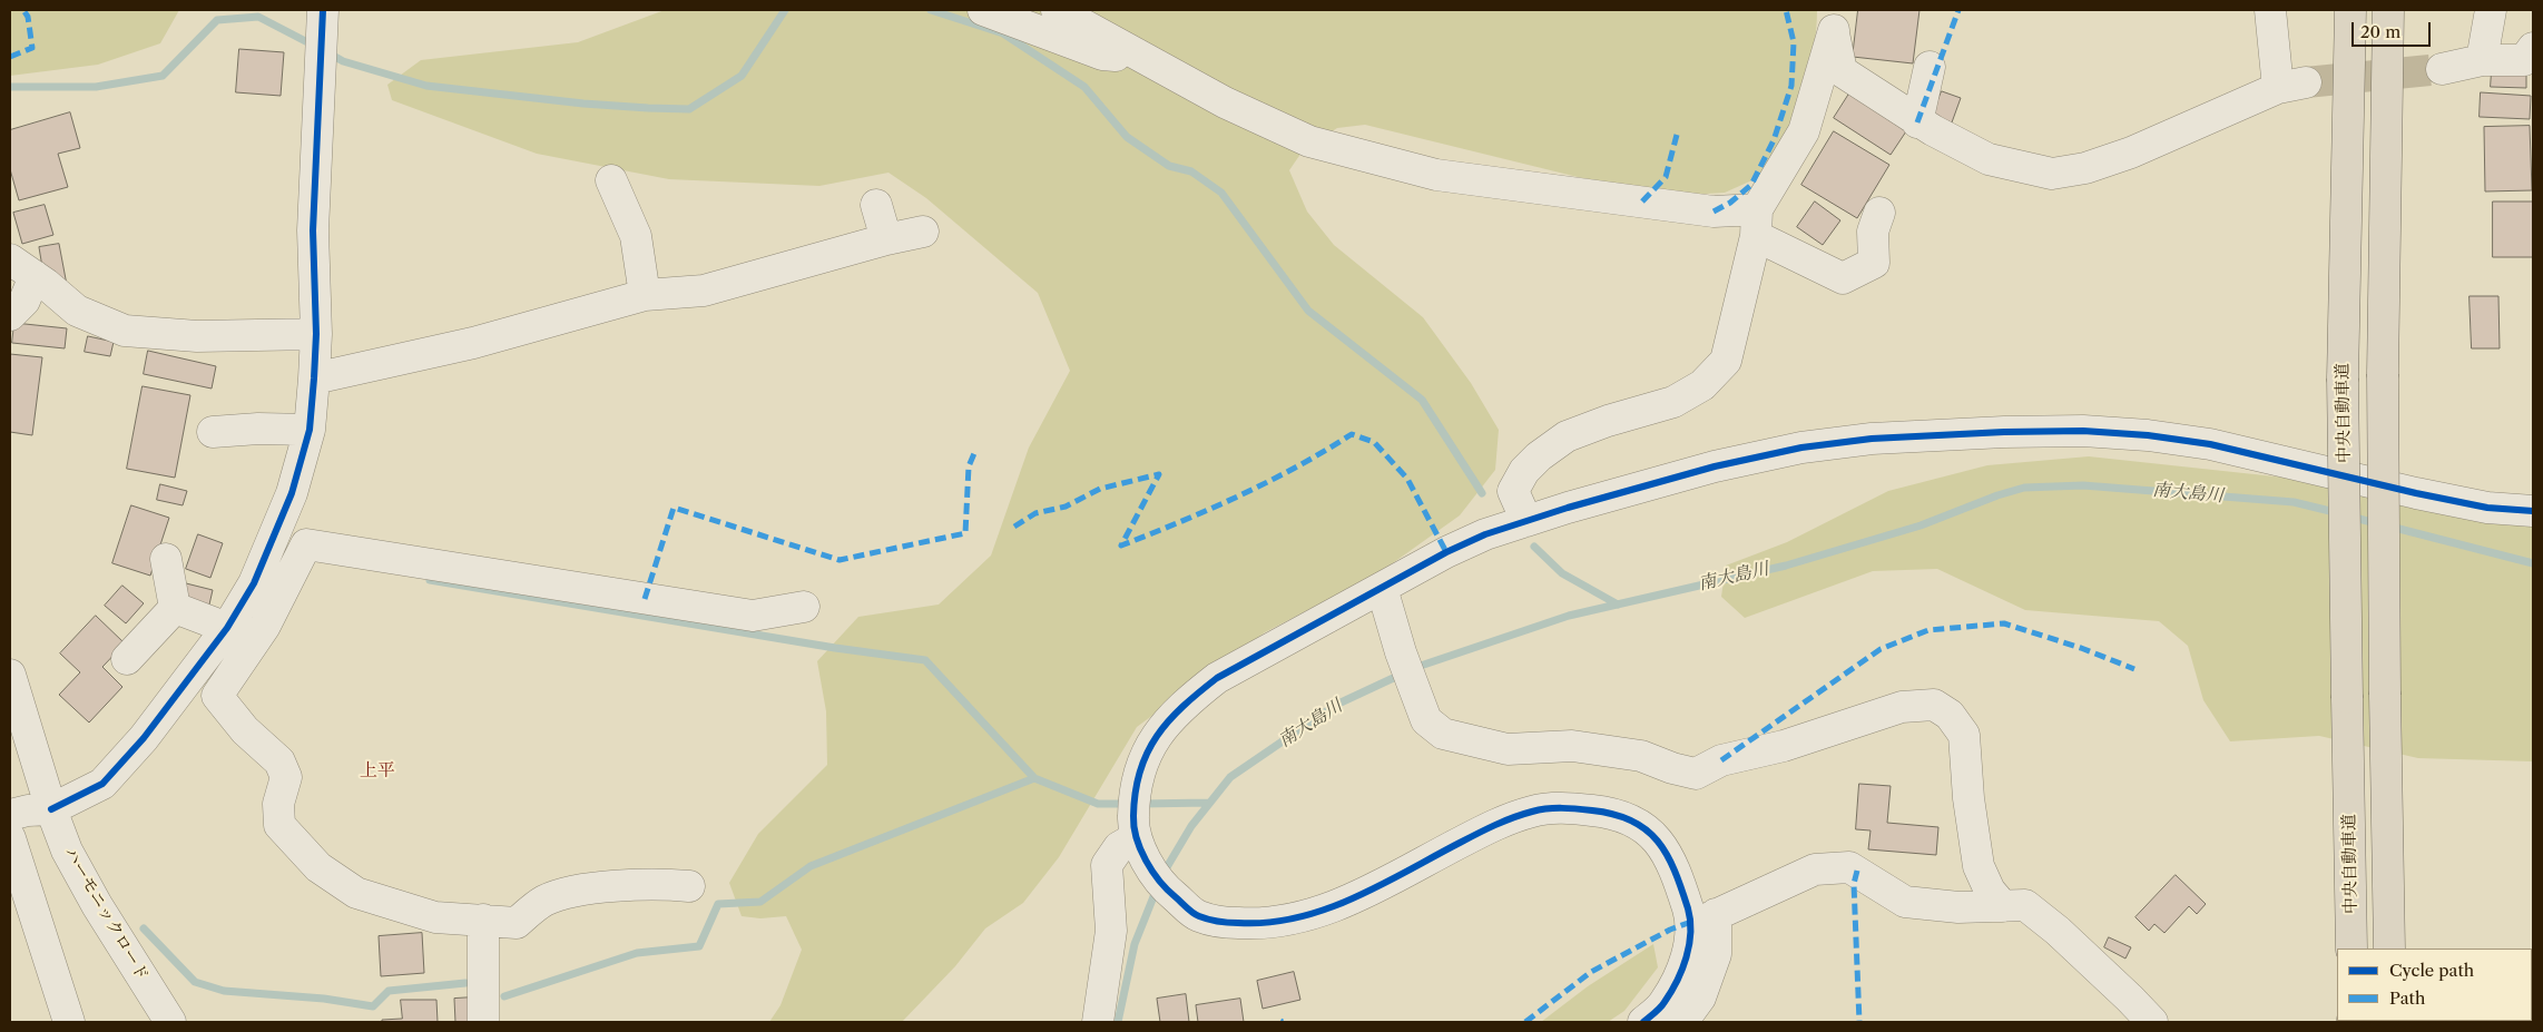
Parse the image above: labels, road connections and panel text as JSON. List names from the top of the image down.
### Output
{
  "streets": {
    "highway": ["中央自動車道"],
    "street": ["ハーモニックロード"]
  },
  "districts": ["上平"],
  "water": ["南大島川"],
  "legend": ["Cycle path", "Path"],
  "scale_bar": "20 m"
}
